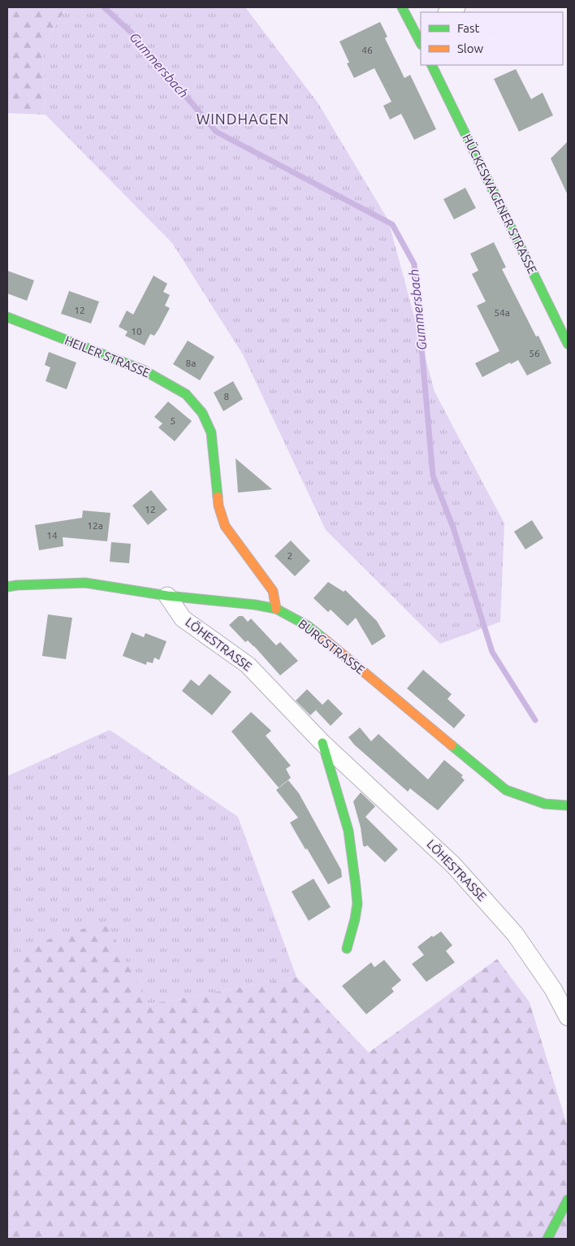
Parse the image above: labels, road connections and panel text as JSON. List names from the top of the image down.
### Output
{
  "streets": {
    "street": [
      "HÜCKESWAGENER STRASSE",
      "HEILER STRASSE",
      "LÖHESTRASSE",
      "BURGSTRASSE"
    ]
  },
  "crossings": [
    ["HEILER STRASSE", "BURGSTRASSE"],
    ["LÖHESTRASSE", "BURGSTRASSE"]
  ],
  "districts": ["WINDHAGEN"],
  "water": ["Gummersbach"],
  "house_numbers": [
    "46",
    "12",
    "54a",
    "10",
    "56",
    "8a",
    "8",
    "5",
    "12",
    "12a",
    "14",
    "2"
  ],
  "legend": ["Fast", "Slow"]
}
